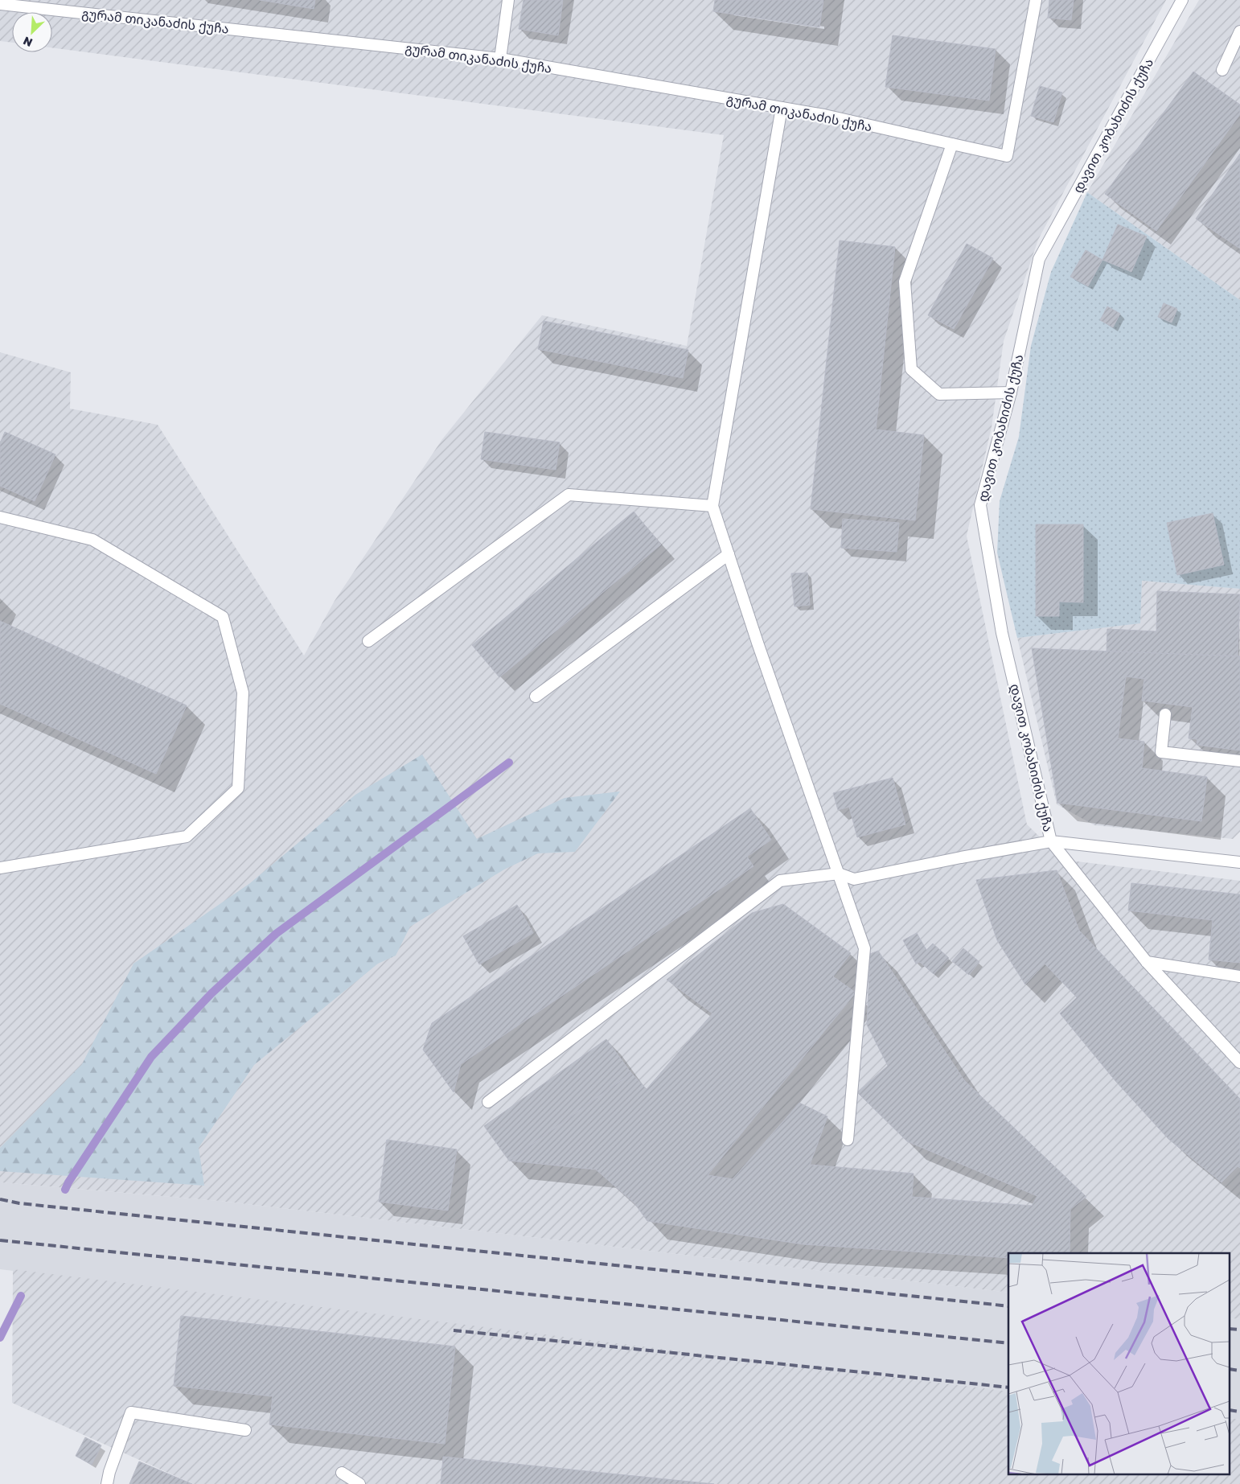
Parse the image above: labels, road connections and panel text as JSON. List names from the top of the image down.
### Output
{
  "streets": {
    "street": ["გურამ თიკანაძის ქუჩა", "დავით კობახიძის ქუჩა"]
  },
  "north": "bottom left"
}
